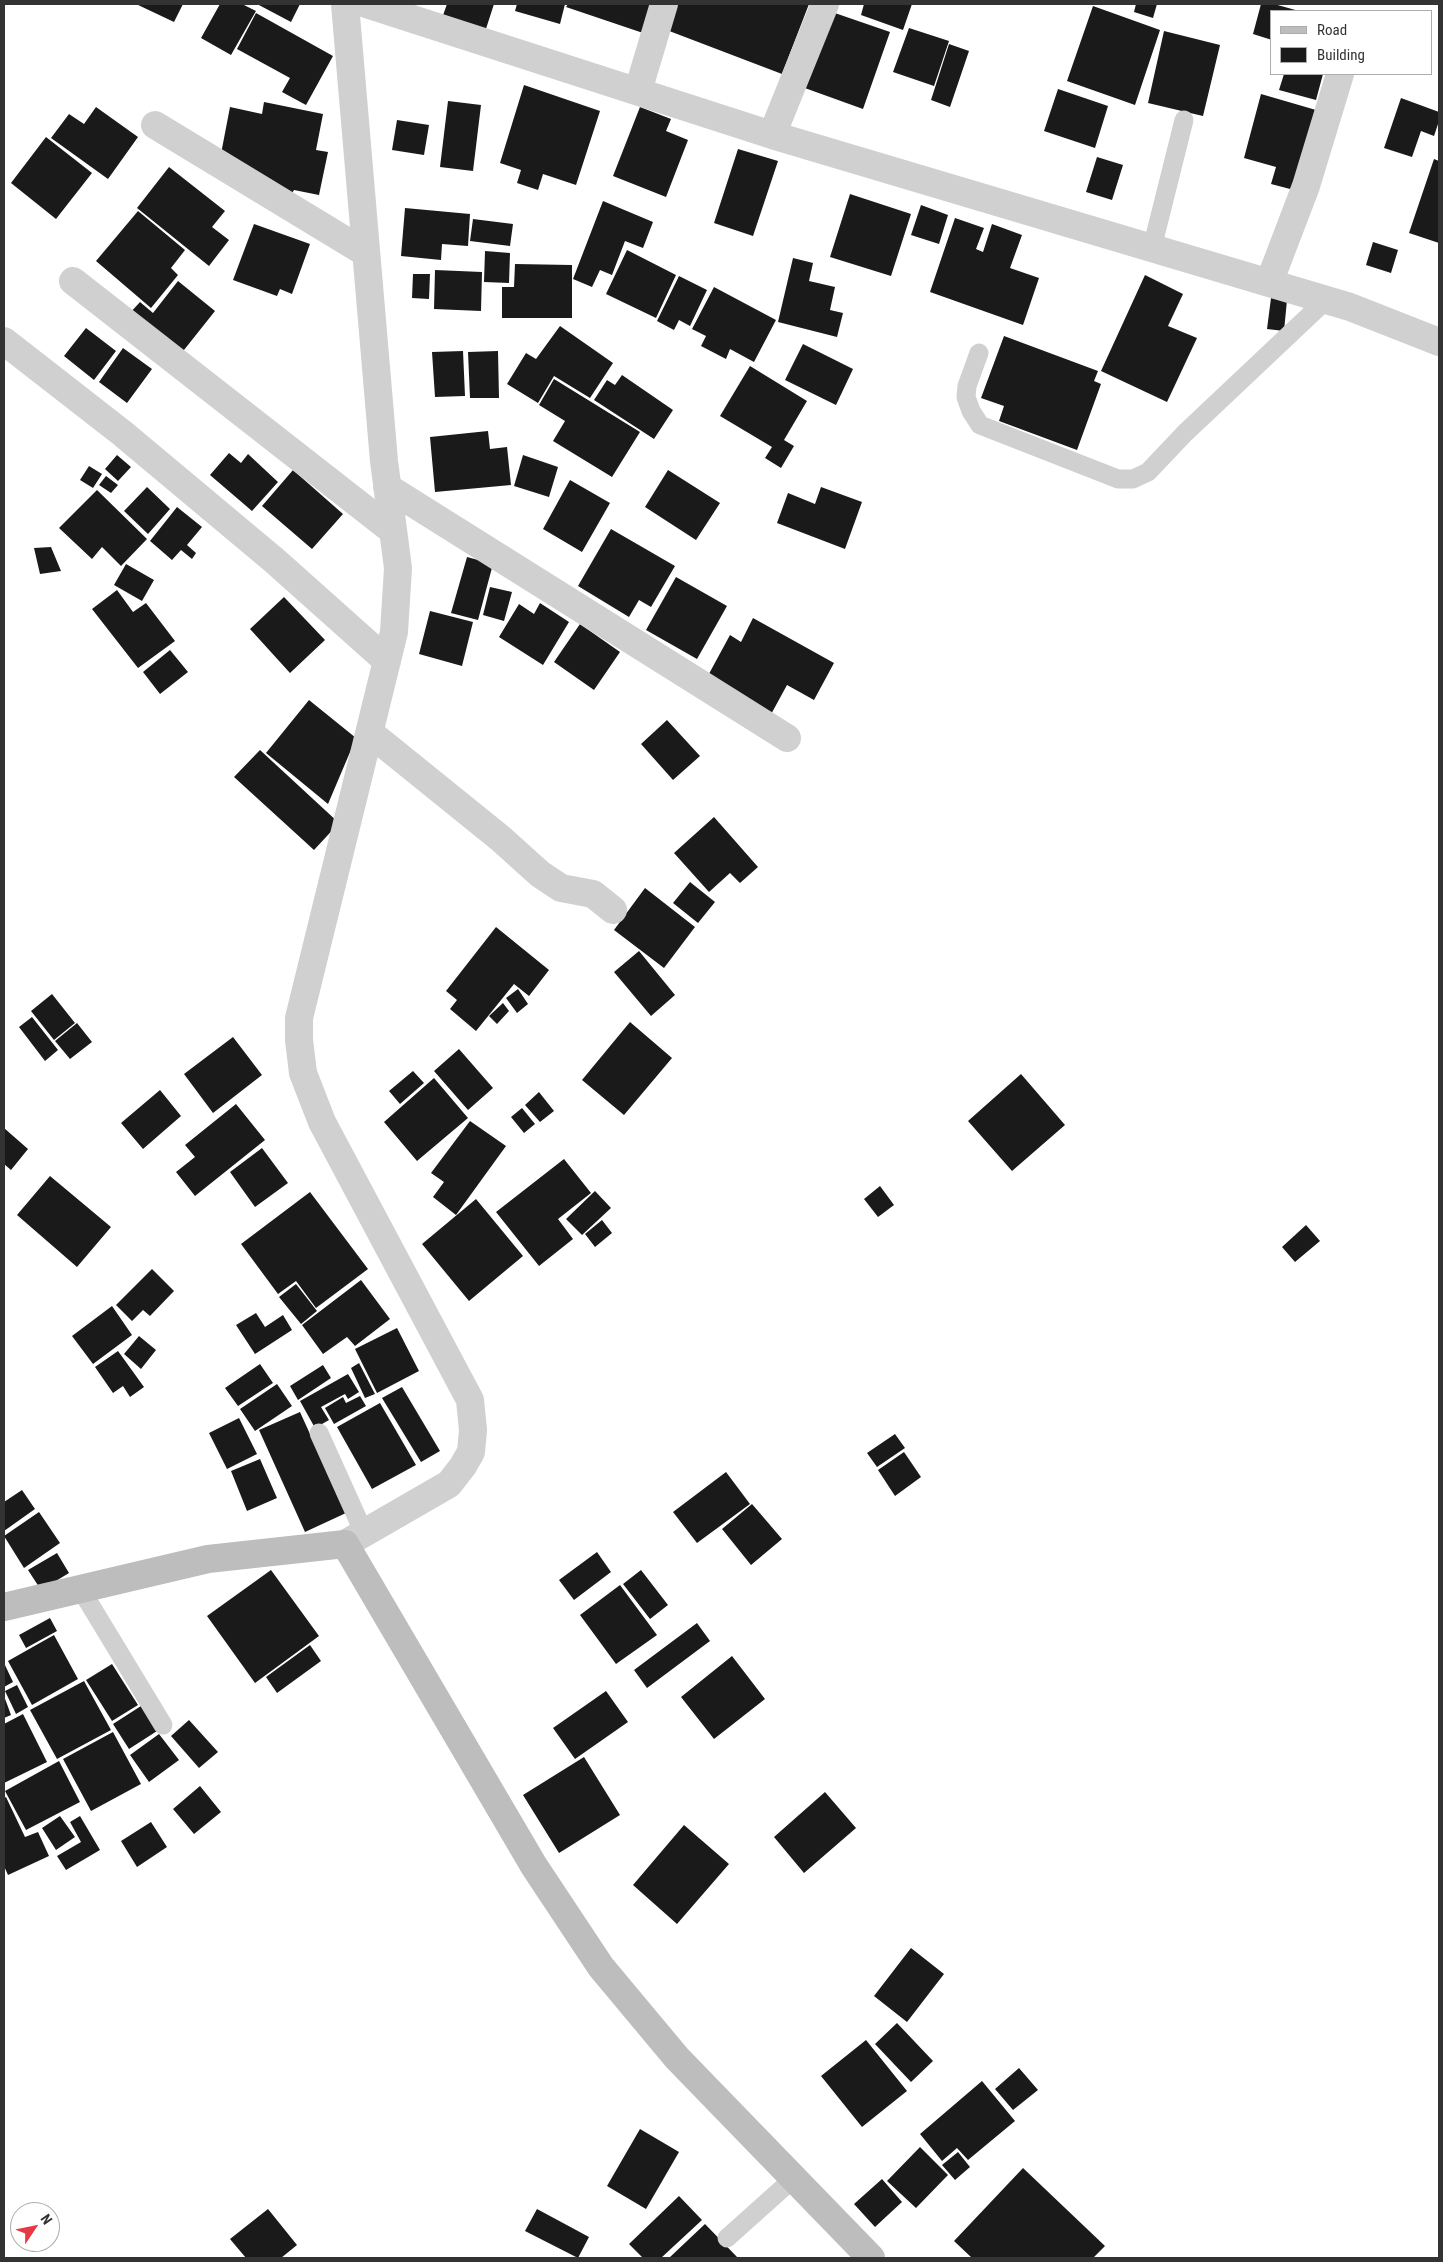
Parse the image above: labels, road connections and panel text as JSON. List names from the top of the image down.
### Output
{
  "legend": ["Road", "Building"],
  "north": "top right"
}
